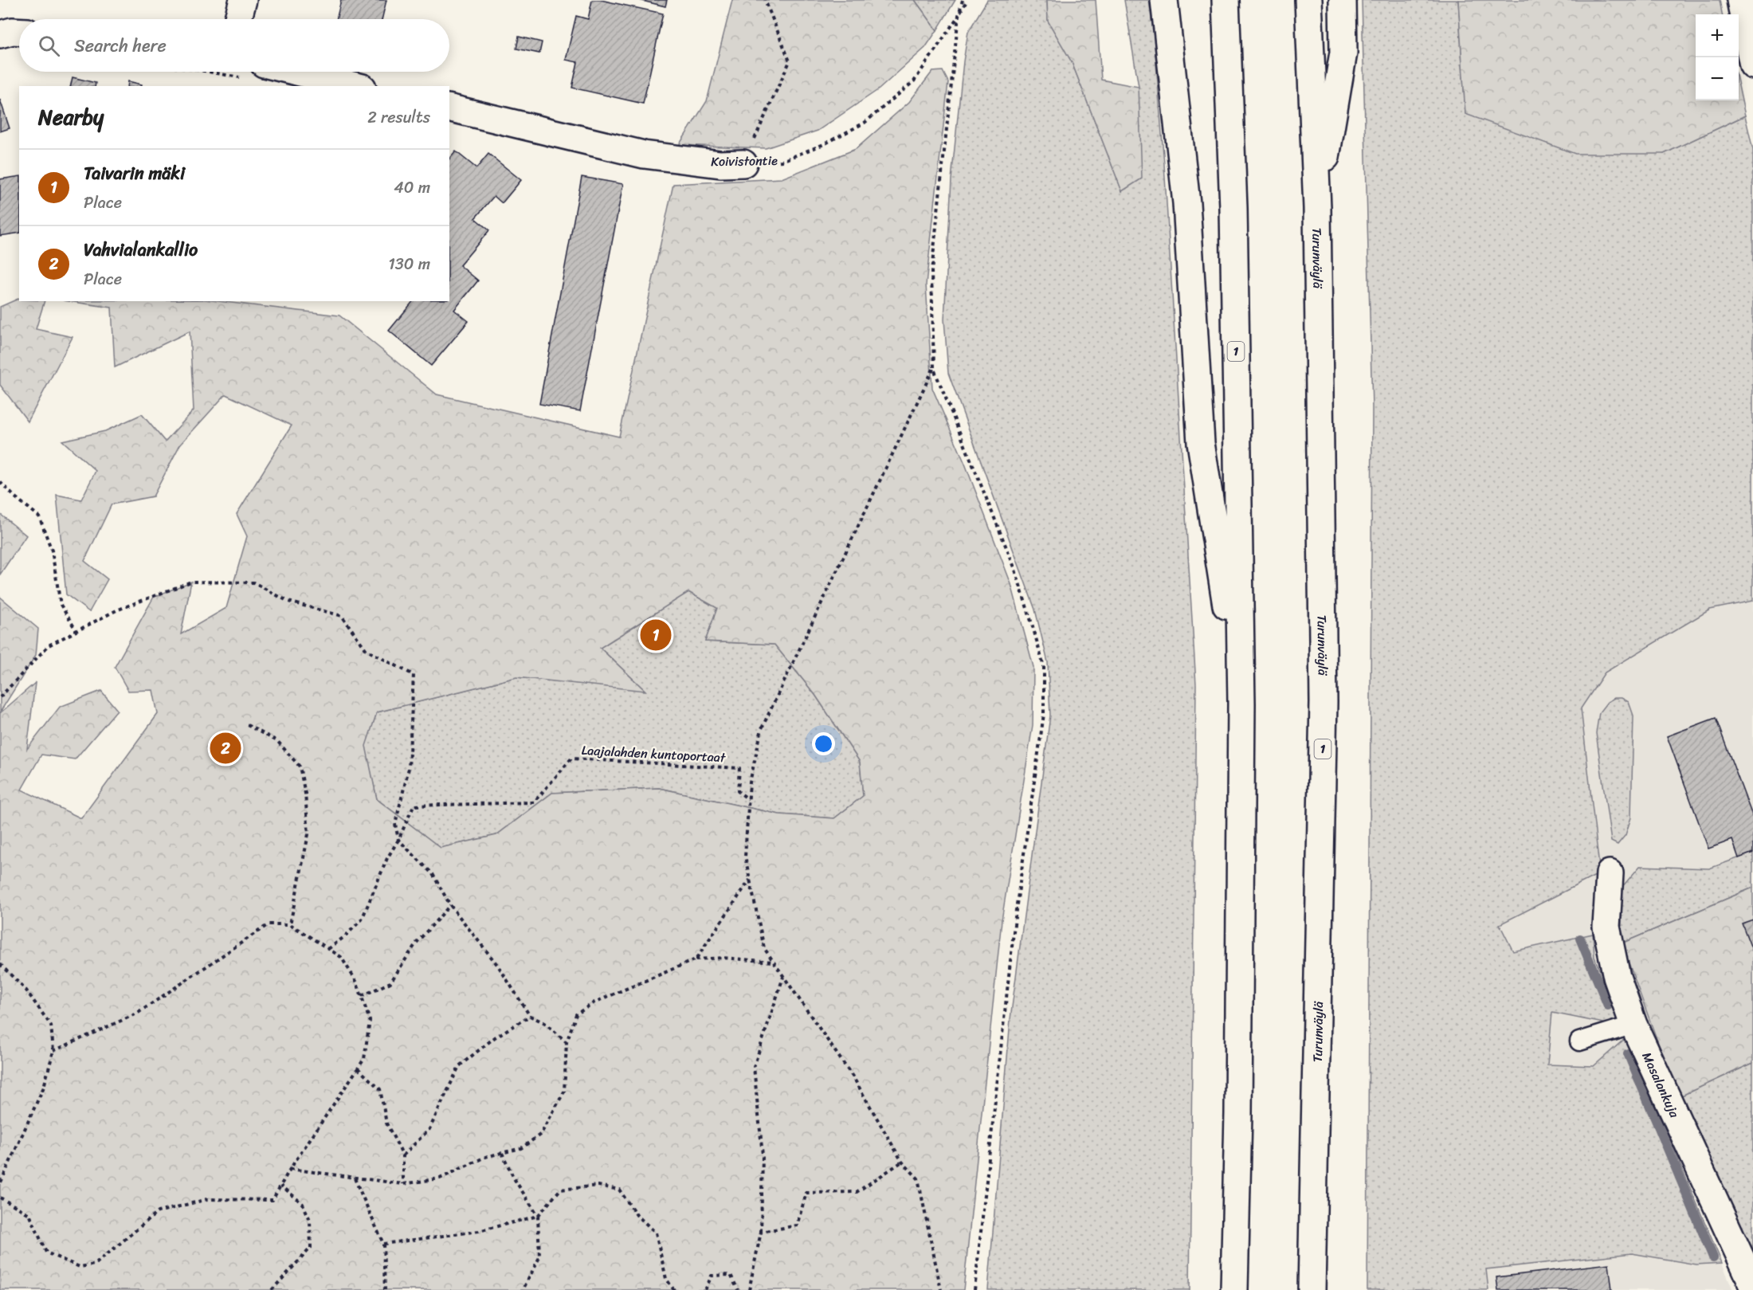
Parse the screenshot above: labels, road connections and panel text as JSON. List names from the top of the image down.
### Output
{
  "streets": {
    "main road": [
      "Koivistontie",
      "Turunväylä",
      "1",
      "Masalankuja"
    ],
    "path": ["Laajalahden kuntoportaat"]
  },
  "page": {
    "map_buttons": ["+", "−"],
    "search": "Search here",
    "heading": ["Nearby", "2 results"],
    "list": [
      {
        "mark": "1",
        "name": "Taivarin mäki",
        "note": "Place",
        "value": "40 m"
      },
      {
        "mark": "2",
        "name": "Vahvialankallio",
        "note": "Place",
        "value": "130 m"
      }
    ],
    "pins": ["1", "2"]
  }
}
